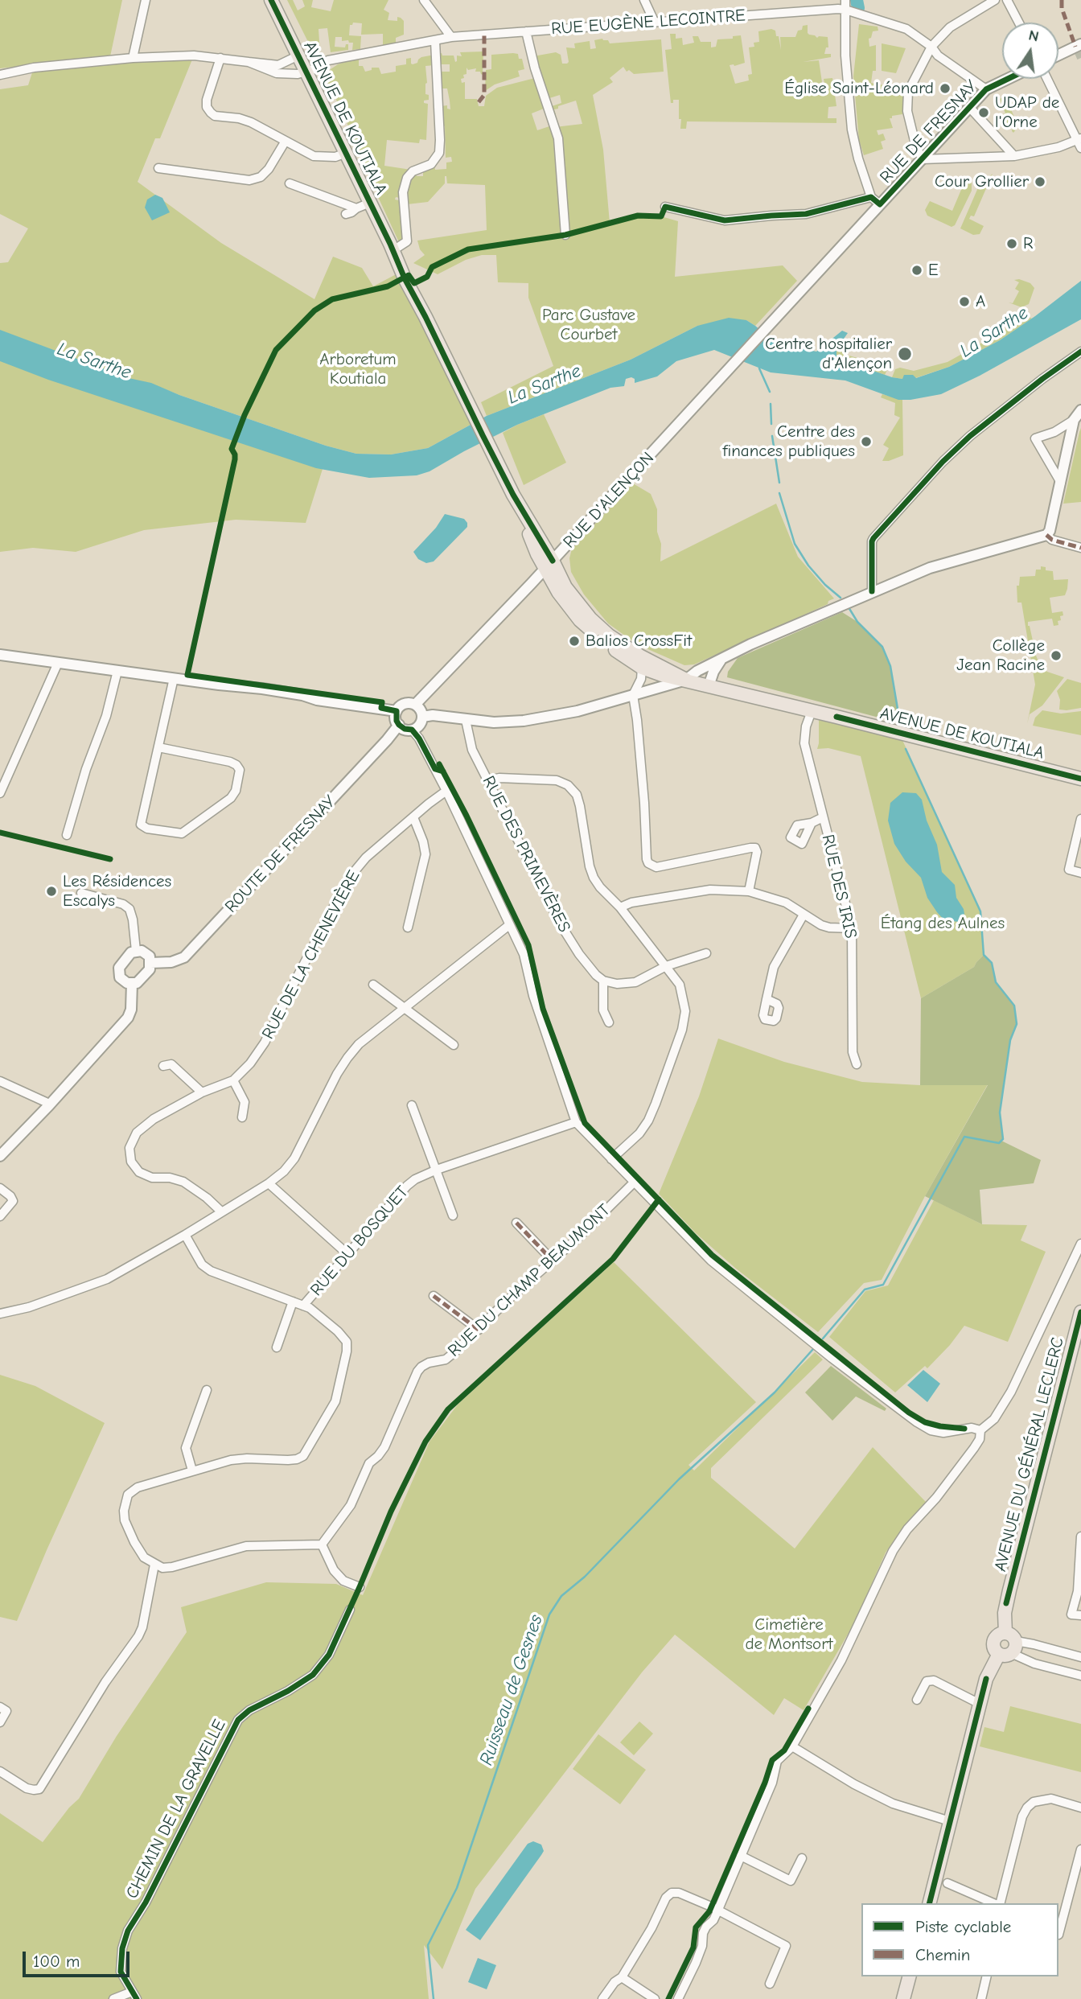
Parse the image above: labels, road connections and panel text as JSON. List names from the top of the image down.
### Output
{
  "streets": {
    "main road": ["AVENUE DE KOUTIALA", "AVENUE DU GÉNÉRAL LECLERC"],
    "street": [
      "RUE EUGÈNE LECOINTRE",
      "RUE DE FRESNAY",
      "RUE D'ALENÇON",
      "ROUTE DE FRESNAY",
      "RUE DES PRIMEVÈRES",
      "RUE DES IRIS",
      "RUE DE LA CHENEVIÈRE",
      "RUE DU BOSQUET",
      "RUE DU CHAMP BEAUMONT",
      "CHEMIN DE LA GRAVELLE"
    ]
  },
  "crossings": [
    ["RUE EUGÈNE LECOINTRE", "AVENUE DE KOUTIALA"],
    ["AVENUE DE KOUTIALA", "RUE D'ALENÇON"],
    ["AVENUE DE KOUTIALA", "RUE DES IRIS"],
    ["RUE DE FRESNAY", "RUE D'ALENÇON"],
    ["RUE D'ALENÇON", "ROUTE DE FRESNAY"]
  ],
  "water": ["La Sarthe", "Ruisseau de Gesnes"],
  "parks": [
    "Parc Gustave Courbet",
    "Arboretum Koutiala",
    "Étang des Aulnes",
    "Cimetière de Montsort"
  ],
  "places": [
    "Église Saint-Léonard",
    "UDAP de l'Orne",
    "Cour Grollier",
    "R",
    "E",
    "A",
    "Centre hospitalier d'Alençon",
    "Centre des finances publiques",
    "Balios CrossFit",
    "Collège Jean Racine",
    "Les Résidences Escalys"
  ],
  "legend": ["Piste cyclable", "Chemin"],
  "scale_bar": "100 m",
  "north": "top"
}
